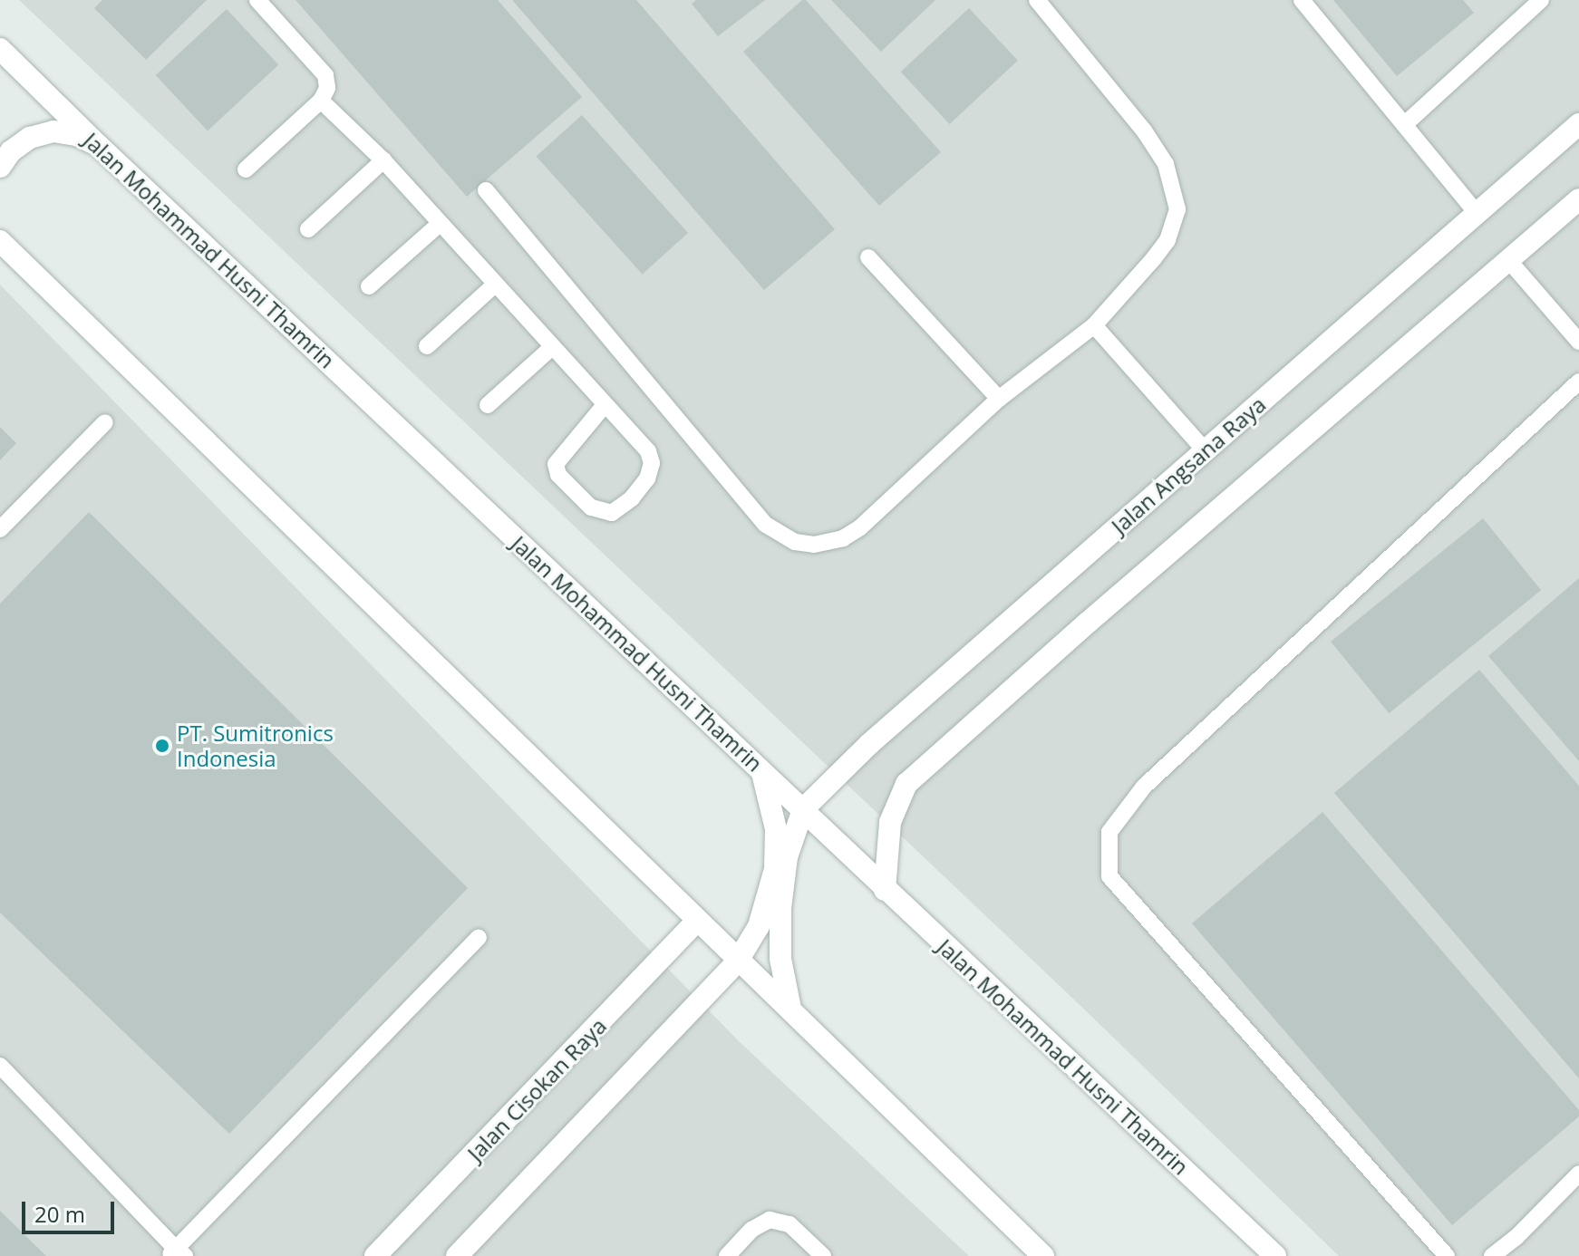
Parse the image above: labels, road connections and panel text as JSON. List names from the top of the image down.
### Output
{
  "streets": {
    "street": ["Jalan Mohammad Husni Thamrin", "Jalan Angsana Raya", "Jalan Cisokan Raya"]
  },
  "crossings": [
    ["Jalan Mohammad Husni Thamrin", "Jalan Angsana Raya"]
  ],
  "places": ["PT. Sumitronics Indonesia"],
  "scale_bar": "20 m"
}
